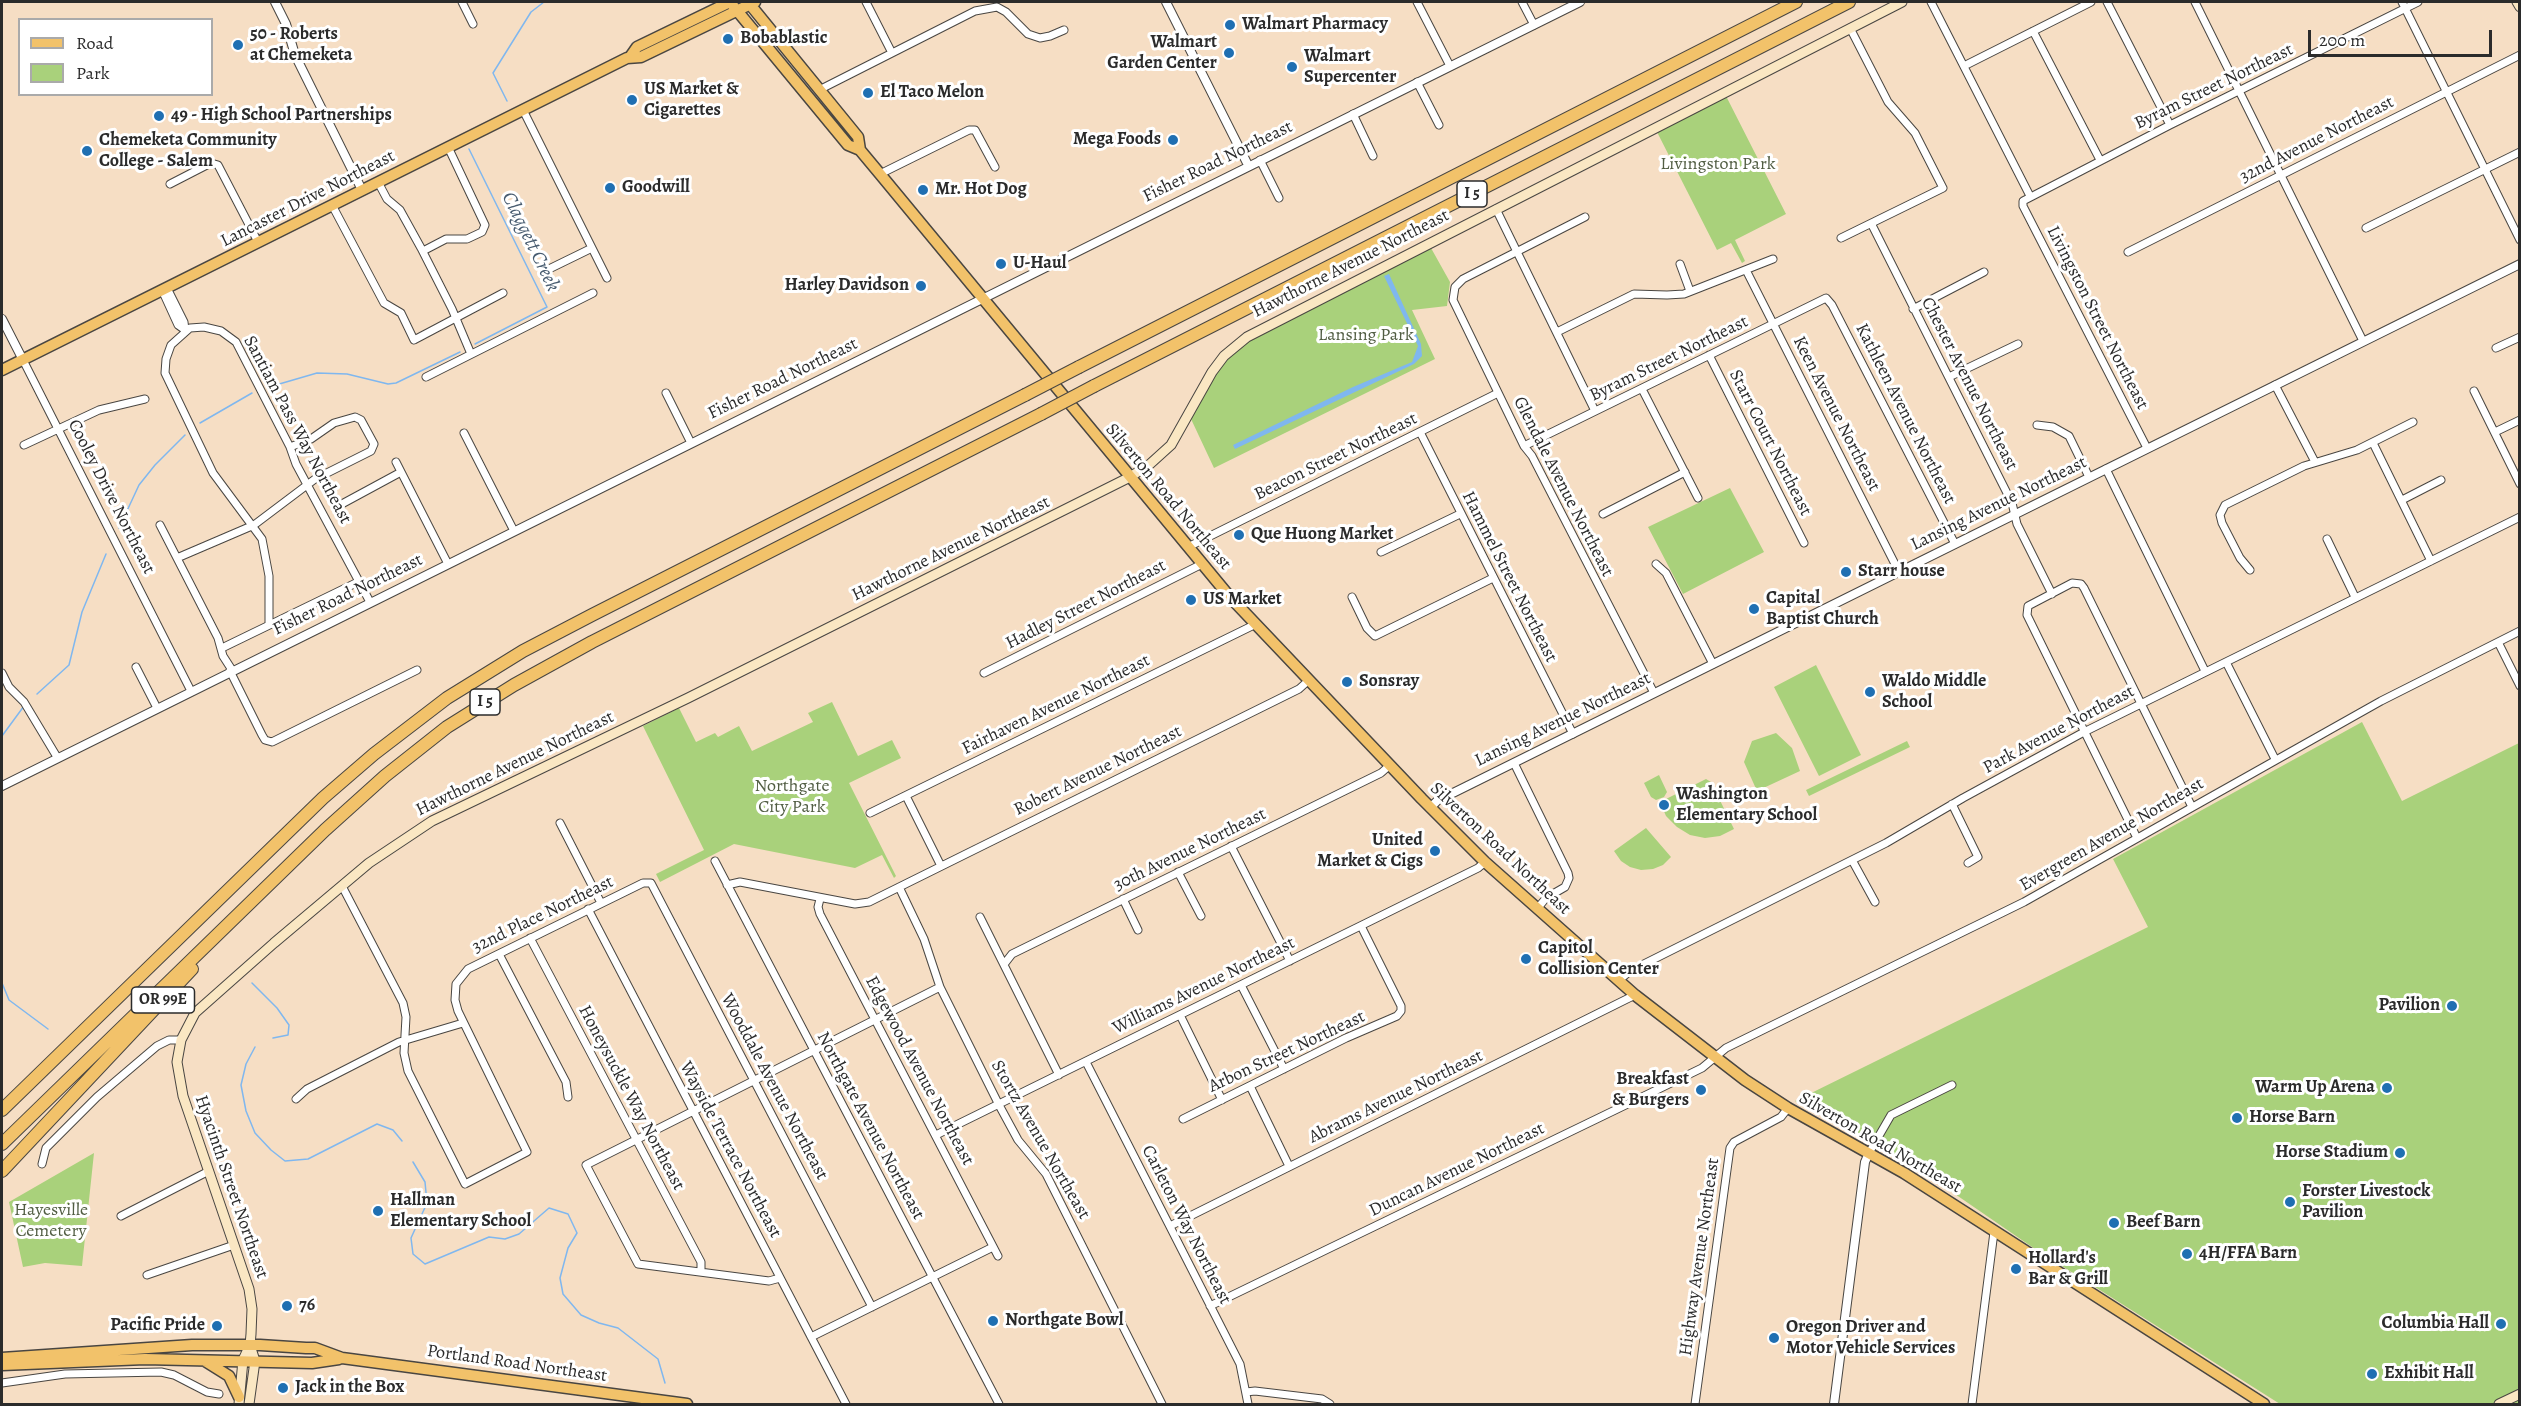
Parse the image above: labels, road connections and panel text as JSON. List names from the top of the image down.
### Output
{
  "streets": {
    "highway": ["I 5", "OR 99E"],
    "main road": [
      "Lancaster Drive Northeast",
      "Hawthorne Avenue Northeast",
      "Silverton Road Northeast",
      "Hyacinth Street Northeast",
      "Portland Road Northeast"
    ],
    "street": [
      "Byram Street Northeast",
      "32nd Avenue Northeast",
      "Fisher Road Northeast",
      "Livingston Street Northeast",
      "Chester Avenue Northeast",
      "Keen Avenue Northeast",
      "Kathleen Avenue Northeast",
      "Santiam Pass Way Northeast",
      "Starr Court Northeast",
      "Beacon Street Northeast",
      "Glendale Avenue Northeast",
      "Cooley Drive Northeast",
      "Lansing Avenue Northeast",
      "Hammel Street Northeast",
      "Hadley Street Northeast",
      "Fairhaven Avenue Northeast",
      "Park Avenue Northeast",
      "Robert Avenue Northeast",
      "Evergreen Avenue Northeast",
      "30th Avenue Northeast",
      "32nd Place Northeast",
      "Williams Avenue Northeast",
      "Arbon Street Northeast",
      "Edgewood Avenue Northeast",
      "Wooddale Avenue Northeast",
      "Abrams Avenue Northeast",
      "Honeysuckle Way Northeast",
      "Northgate Avenue Northeast",
      "Stortz Avenue Northeast",
      "Wayside Terrace Northeast",
      "Duncan Avenue Northeast",
      "Carleton Way Northeast",
      "Highway Avenue Northeast"
    ]
  },
  "crossings": [
    ["Byram Street Northeast", "Livingston Street Northeast"],
    ["Byram Street Northeast", "Keen Avenue Northeast"],
    ["Byram Street Northeast", "Kathleen Avenue Northeast"],
    ["Byram Street Northeast", "Starr Court Northeast"],
    ["Byram Street Northeast", "Glendale Avenue Northeast"],
    ["Fisher Road Northeast", "Santiam Pass Way Northeast"],
    ["Fisher Road Northeast", "Cooley Drive Northeast"],
    ["Fisher Road Northeast", "Silverton Road Northeast"],
    ["I 5", "OR 99E"],
    ["Lancaster Drive Northeast", "Cooley Drive Northeast"],
    ["Lancaster Drive Northeast", "Silverton Road Northeast"],
    ["Hawthorne Avenue Northeast", "Silverton Road Northeast"],
    ["Hawthorne Avenue Northeast", "Hyacinth Street Northeast"],
    ["Livingston Street Northeast", "Lansing Avenue Northeast"],
    ["Chester Avenue Northeast", "Lansing Avenue Northeast"],
    ["Keen Avenue Northeast", "Lansing Avenue Northeast"],
    ["Kathleen Avenue Northeast", "Lansing Avenue Northeast"],
    ["Beacon Street Northeast", "Glendale Avenue Northeast"],
    ["Beacon Street Northeast", "Silverton Road Northeast"],
    ["Beacon Street Northeast", "Hammel Street Northeast"],
    ["Glendale Avenue Northeast", "Lansing Avenue Northeast"],
    ["Silverton Road Northeast", "Lansing Avenue Northeast"],
    ["Silverton Road Northeast", "Hadley Street Northeast"],
    ["Silverton Road Northeast", "Fairhaven Avenue Northeast"],
    ["Silverton Road Northeast", "Park Avenue Northeast"],
    ["Silverton Road Northeast", "Robert Avenue Northeast"],
    ["Silverton Road Northeast", "Evergreen Avenue Northeast"],
    ["Silverton Road Northeast", "30th Avenue Northeast"],
    ["Silverton Road Northeast", "Williams Avenue Northeast"],
    ["Silverton Road Northeast", "Abrams Avenue Northeast"],
    ["Silverton Road Northeast", "Duncan Avenue Northeast"],
    ["Silverton Road Northeast", "Highway Avenue Northeast"],
    ["Lansing Avenue Northeast", "Hammel Street Northeast"],
    ["Robert Avenue Northeast", "Edgewood Avenue Northeast"],
    ["Robert Avenue Northeast", "Northgate Avenue Northeast"],
    ["Robert Avenue Northeast", "Stortz Avenue Northeast"],
    ["Evergreen Avenue Northeast", "Duncan Avenue Northeast"],
    ["32nd Place Northeast", "Wooddale Avenue Northeast"],
    ["32nd Place Northeast", "Honeysuckle Way Northeast"],
    ["32nd Place Northeast", "Wayside Terrace Northeast"],
    ["Williams Avenue Northeast", "Arbon Street Northeast"],
    ["Williams Avenue Northeast", "Edgewood Avenue Northeast"],
    ["Williams Avenue Northeast", "Stortz Avenue Northeast"],
    ["Williams Avenue Northeast", "Carleton Way Northeast"],
    ["Abrams Avenue Northeast", "Carleton Way Northeast"],
    ["Duncan Avenue Northeast", "Carleton Way Northeast"],
    ["Hyacinth Street Northeast", "Portland Road Northeast"]
  ],
  "water": ["Claggett Creek"],
  "parks": [
    "Livingston Park",
    "Lansing Park",
    "Northgate City Park",
    "Hayesville Cemetery"
  ],
  "places": [
    "Walmart Pharmacy",
    "Bobablastic",
    "50 - Roberts at Chemeketa",
    "Walmart Garden Center",
    "Walmart Supercenter",
    "El Taco Melon",
    "US Market & Cigarettes",
    "49 - High School Partnerships",
    "Mega Foods",
    "Chemeketa Community College - Salem",
    "Goodwill",
    "Mr. Hot Dog",
    "U-Haul",
    "Harley Davidson",
    "Que Huong Market",
    "Starr house",
    "US Market",
    "Capital Baptist Church",
    "Sonsray",
    "Waldo Middle School",
    "Washington Elementary School",
    "United Market & Cigs",
    "Capitol Collision Center",
    "Pavilion",
    "Warm Up Arena",
    "Breakfast & Burgers",
    "Horse Barn",
    "Horse Stadium",
    "Forster Livestock Pavilion",
    "Hallman Elementary School",
    "Beef Barn",
    "4H/FFA Barn",
    "Hollard's Bar & Grill",
    "76",
    "Northgate Bowl",
    "Columbia Hall",
    "Pacific Pride",
    "Oregon Driver and Motor Vehicle Services",
    "Exhibit Hall",
    "Jack in the Box"
  ],
  "legend": ["Road", "Park"],
  "scale_bar": "200 m"
}
